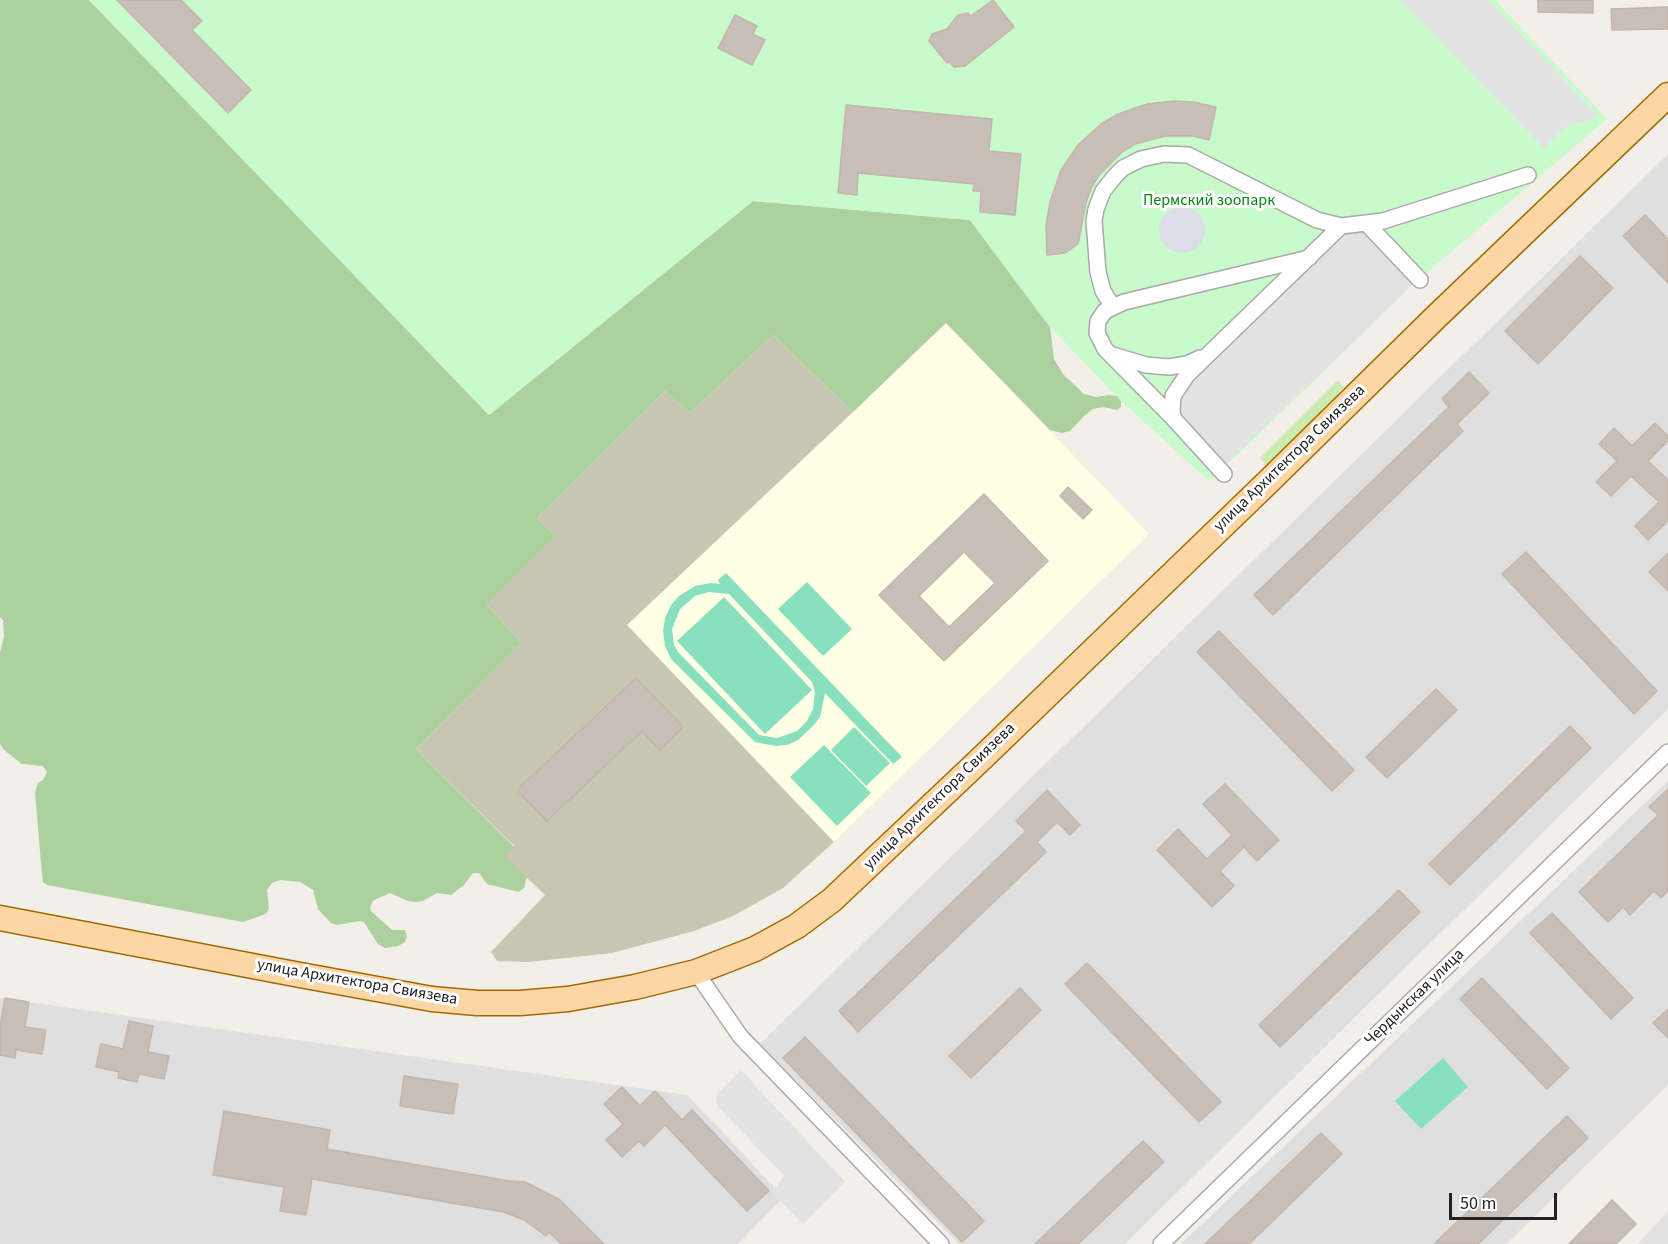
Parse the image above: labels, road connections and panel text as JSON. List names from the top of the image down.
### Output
{
  "streets": {
    "main road": ["улица Архитектора Свиязева"],
    "street": ["Чердынская улица"]
  },
  "parks": ["Пермский зоопарк"],
  "scale_bar": "50 m"
}
